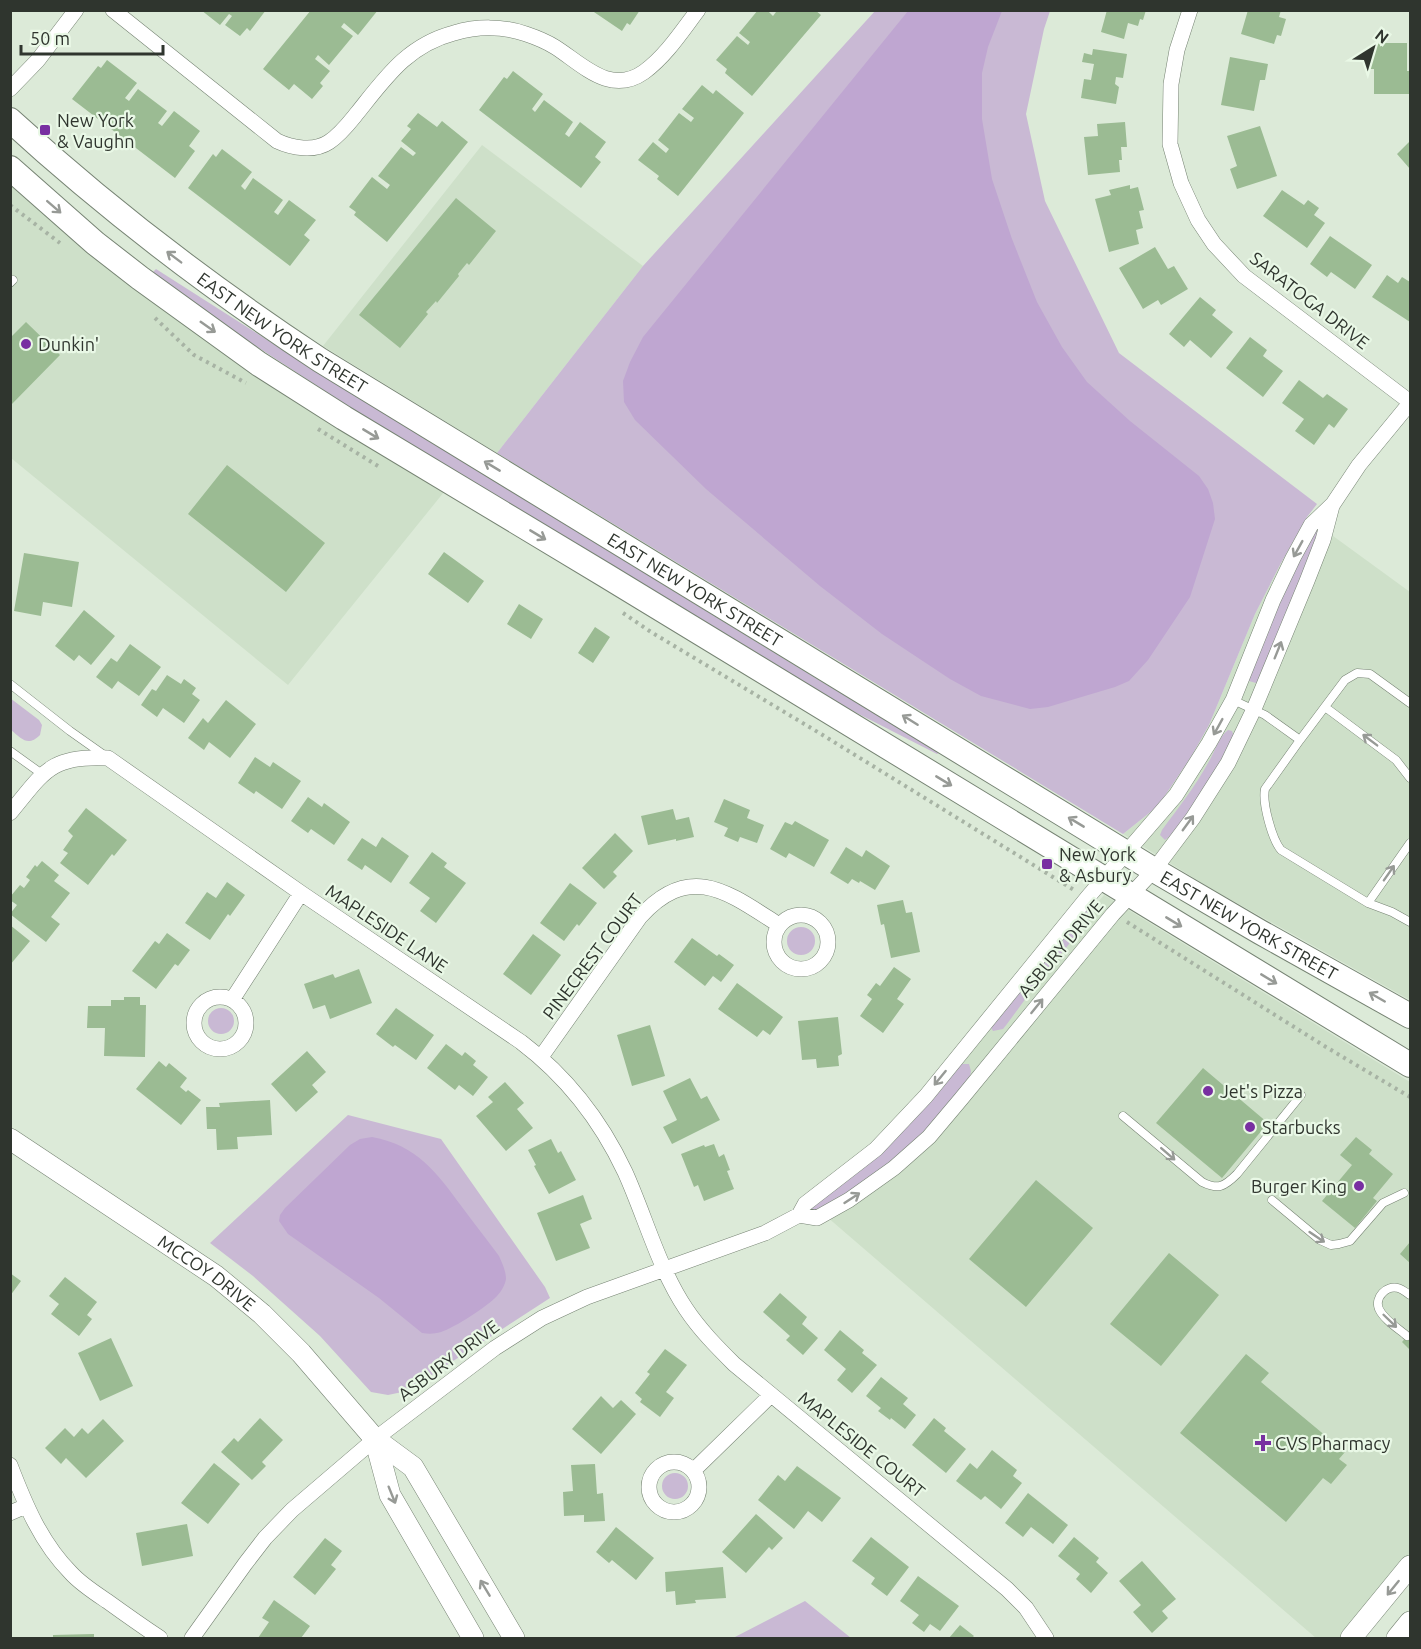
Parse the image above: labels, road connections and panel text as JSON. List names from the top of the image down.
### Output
{
  "streets": {
    "main road": ["EAST NEW YORK STREET"],
    "street": [
      "SARATOGA DRIVE",
      "MAPLESIDE LANE",
      "ASBURY DRIVE",
      "PINECREST COURT",
      "MCCOY DRIVE",
      "MAPLESIDE COURT"
    ]
  },
  "crossings": [
    ["SARATOGA DRIVE", "ASBURY DRIVE"],
    ["EAST NEW YORK STREET", "ASBURY DRIVE"],
    ["MAPLESIDE LANE", "ASBURY DRIVE"],
    ["MAPLESIDE LANE", "PINECREST COURT"],
    ["MAPLESIDE LANE", "MAPLESIDE COURT"],
    ["ASBURY DRIVE", "MCCOY DRIVE"],
    ["ASBURY DRIVE", "MAPLESIDE COURT"]
  ],
  "places": {
    "transit": ["New York & Vaughn", "New York & Asbury"],
    "other": [
      "Dunkin'",
      "Jet's Pizza",
      "Starbucks",
      "Burger King"
    ],
    "health": ["CVS Pharmacy"]
  },
  "scale_bar": "50 m",
  "north": "top right"
}
